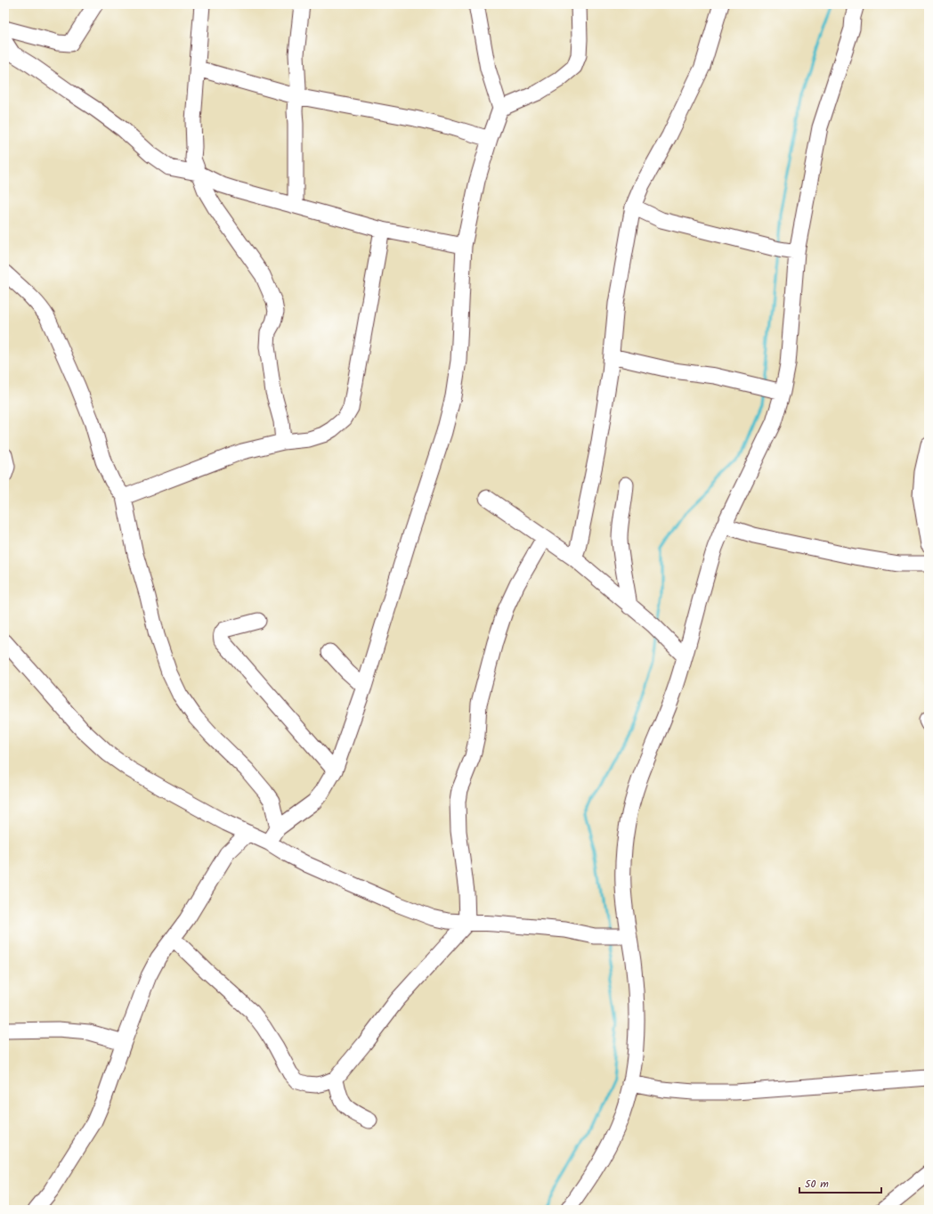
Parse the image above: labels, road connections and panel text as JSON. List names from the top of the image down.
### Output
{
  "scale_bar": "50 m"
}
